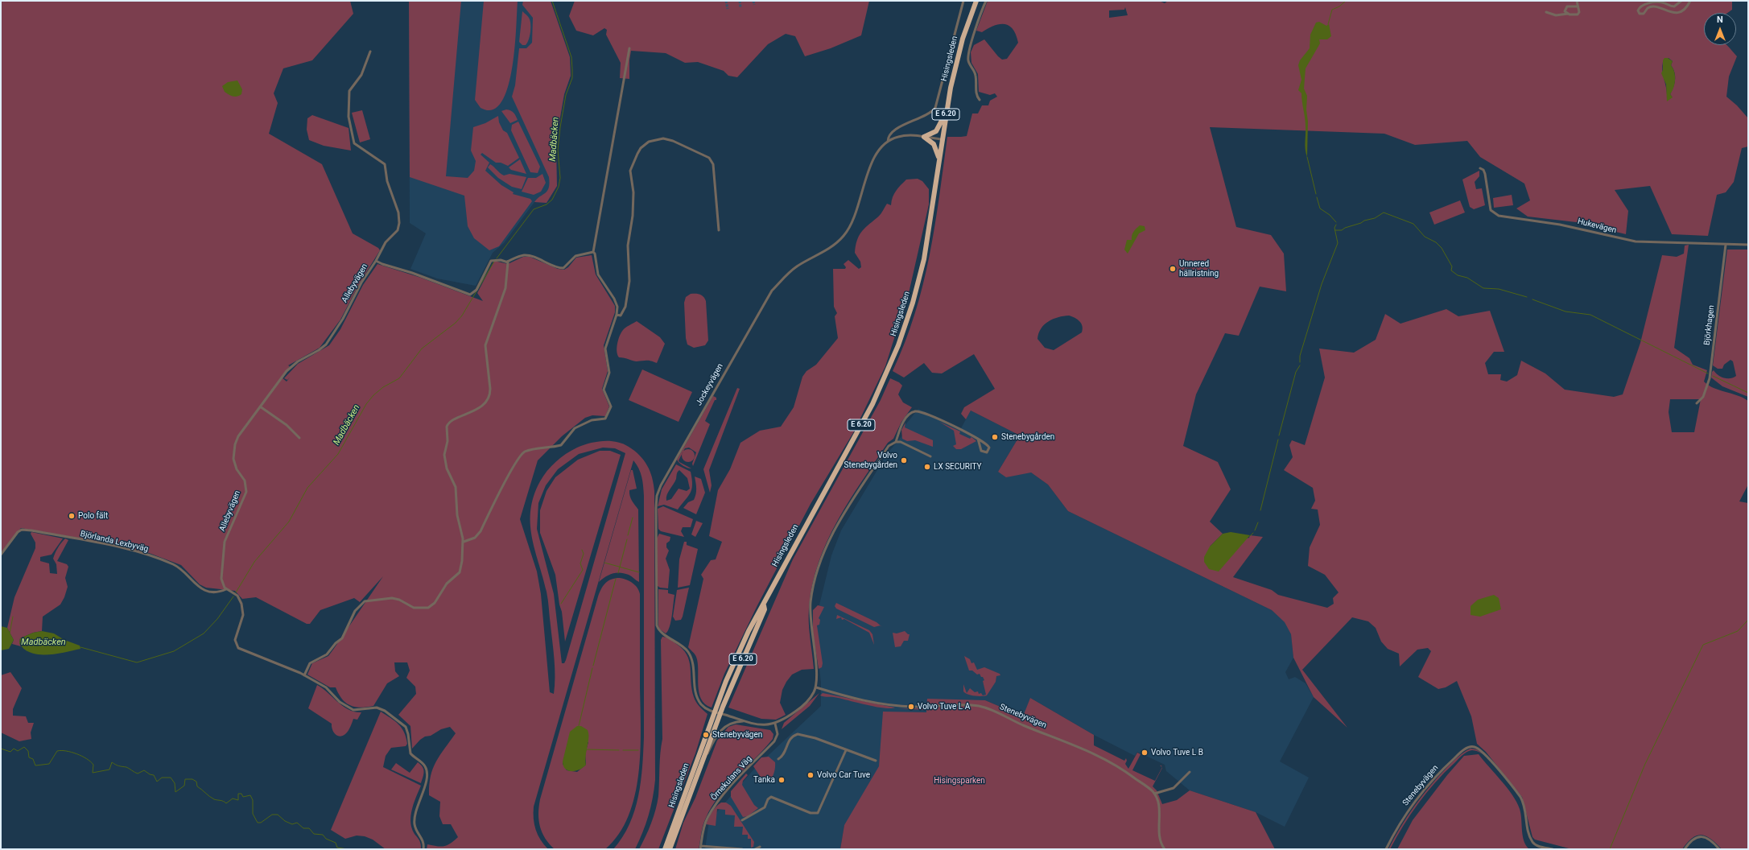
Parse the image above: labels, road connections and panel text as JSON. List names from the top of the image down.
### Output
{
  "streets": {
    "highway": ["Hisingsleden", "E 6.20"],
    "street": [
      "Hukevägen",
      "Allebyvägen",
      "Björkhagen",
      "Jockeyvägen",
      "Björlanda Lexbyväg",
      "Stenebyvägen",
      "Örnekulans Väg"
    ]
  },
  "crossings": [
    ["Hisingsleden", "E 6.20"],
    ["Hisingsleden", "Jockeyvägen"],
    ["E 6.20", "Jockeyvägen"],
    ["Hukevägen", "Björkhagen"],
    ["Allebyvägen", "Björlanda Lexbyväg"],
    ["Jockeyvägen", "Örnekulans Väg"]
  ],
  "water": ["Madbäcken"],
  "parks": ["Hisingsparken"],
  "places": [
    "Unnered hällristning",
    "Stenebygården",
    "Volvo Stenebygården",
    "LX SECURITY",
    "Polo fält",
    "Volvo Tuve L A",
    "Stenebyvägen",
    "Volvo Tuve L B",
    "Volvo Car Tuve",
    "Tanka"
  ],
  "north": "top"
}
